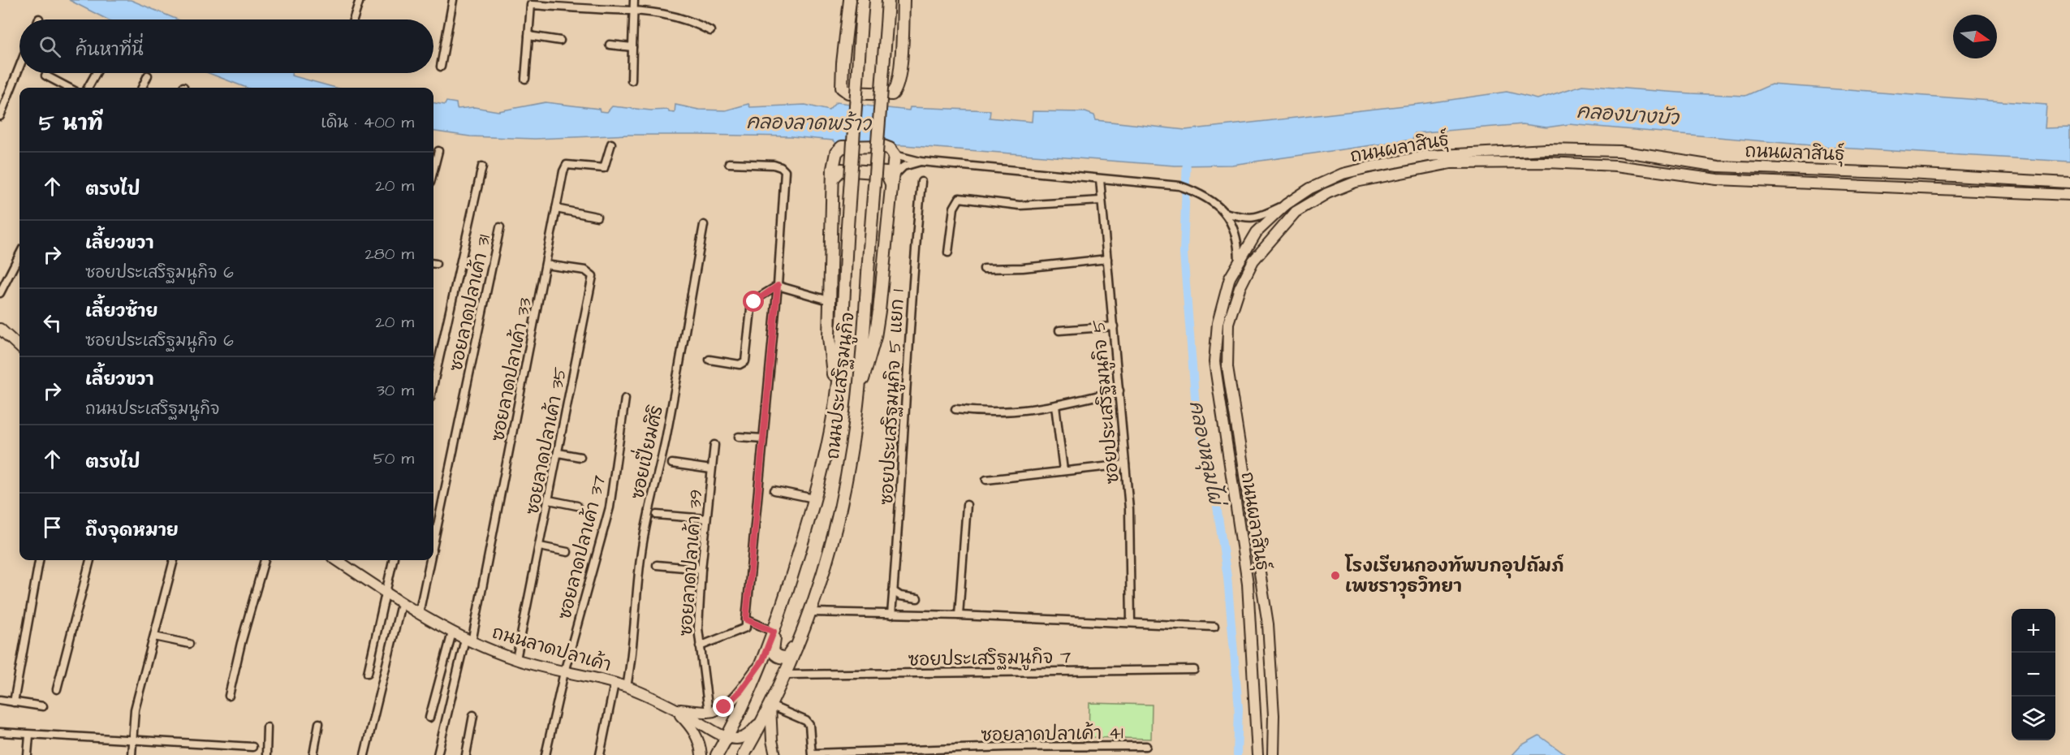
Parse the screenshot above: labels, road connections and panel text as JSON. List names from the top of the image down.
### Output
{
  "streets": {
    "main road": ["ถนนผลาสินธุ์", "ถนนประเสริฐมนูกิจ", "ถนนลาดปลาเค้า"],
    "street": [
      "ซอยลาดปลาเค้า 31",
      "ซอยลาดปลาเค้า 33",
      "ซอยประเสริฐมนูกิจ 5 แยก 1",
      "ซอยประเสริฐมนูกิจ 5",
      "ซอยลาดปลาเค้า 35",
      "ซอยเปี่ยมศิริ",
      "ซอยลาดปลาเค้า 37",
      "ซอยลาดปลาเค้า 39",
      "ซอยประเสริฐมนูกิจ 7",
      "ซอยลาดปลาเค้า 41"
    ]
  },
  "crossings": [
    ["ซอยลาดปลาเค้า 31", "ถนนลาดปลาเค้า"],
    ["ซอยลาดปลาเค้า 33", "ซอยลาดปลาเค้า 35"],
    ["ซอยลาดปลาเค้า 33", "ถนนลาดปลาเค้า"],
    ["ถนนประเสริฐมนูกิจ", "ถนนลาดปลาเค้า"],
    ["ถนนประเสริฐมนูกิจ", "ซอยประเสริฐมนูกิจ 7"],
    ["ถนนประเสริฐมนูกิจ", "ซอยลาดปลาเค้า 41"],
    ["ซอยลาดปลาเค้า 35", "ถนนลาดปลาเค้า"],
    ["ซอยเปี่ยมศิริ", "ถนนลาดปลาเค้า"],
    ["ซอยลาดปลาเค้า 37", "ถนนลาดปลาเค้า"]
  ],
  "water": ["คลองบางบัว", "คลองลาดพร้าว", "คลองหลุมไผ่"],
  "places": ["โรงเรียนกองทัพบกอุปถัมภ์ เพชราวุธวิทยา"],
  "north": "right",
  "page": {
    "search": "ค้นหาที่นี่",
    "heading": ["5 นาที", "เดิน · 400 m"],
    "list": [
      ["ตรงไป", "20 m"],
      ["เลี้ยวขวา", "ซอยประเสริฐมนูกิจ 6", "280 m"],
      ["เลี้ยวซ้าย", "ซอยประเสริฐมนูกิจ 6", "20 m"],
      ["เลี้ยวขวา", "ถนนประเสริฐมนูกิจ", "30 m"],
      ["ตรงไป", "50 m"],
      "ถึงจุดหมาย"
    ],
    "map_buttons": ["+", "−"]
  }
}
